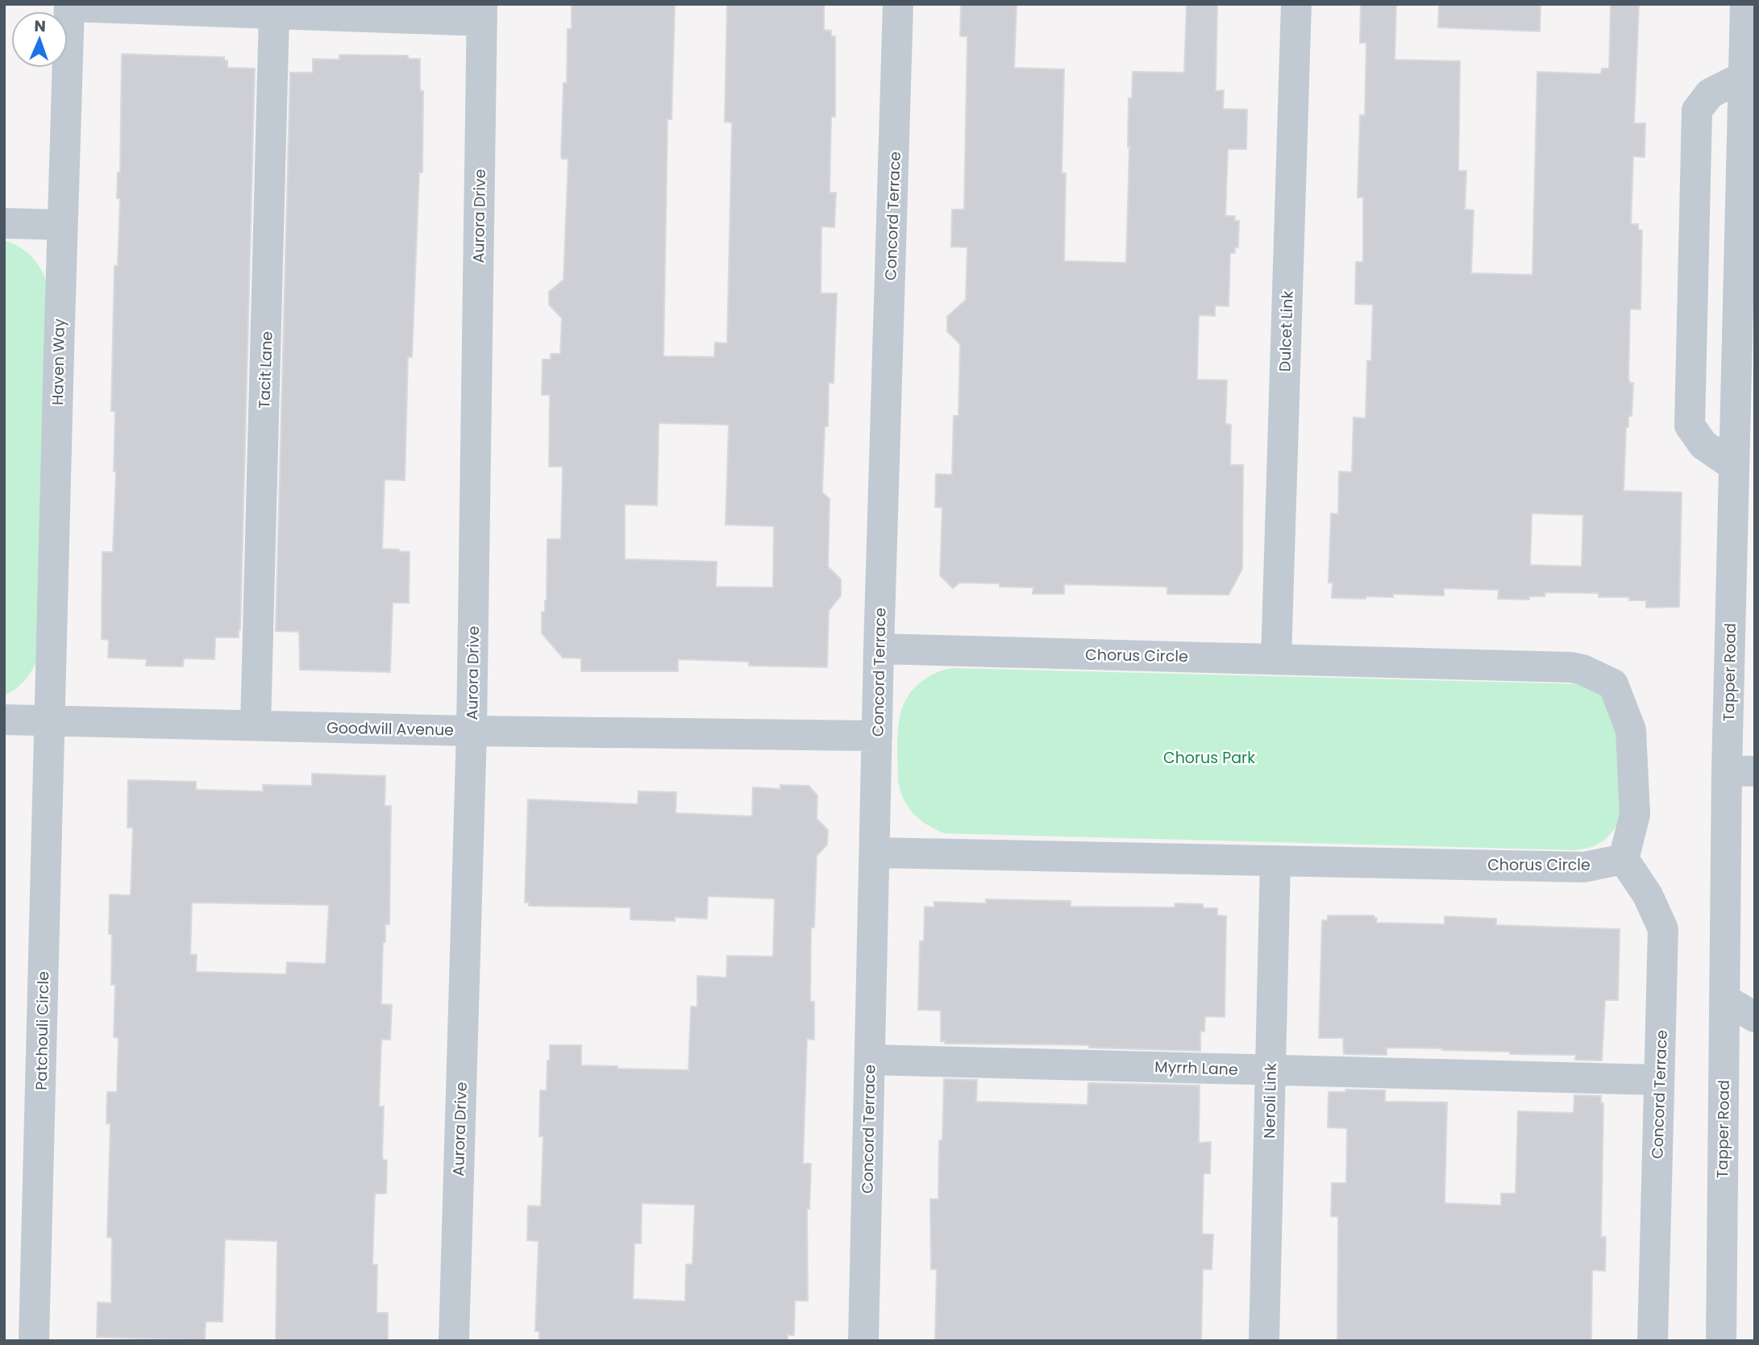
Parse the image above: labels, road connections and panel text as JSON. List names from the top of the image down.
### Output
{
  "streets": {
    "street": [
      "Aurora Drive",
      "Concord Terrace",
      "Dulcet Link",
      "Haven Way",
      "Tacit Lane",
      "Chorus Circle",
      "Tapper Road",
      "Goodwill Avenue",
      "Patchouli Circle",
      "Myrrh Lane",
      "Neroli Link"
    ]
  },
  "crossings": [
    ["Aurora Drive", "Goodwill Avenue"],
    ["Concord Terrace", "Chorus Circle"],
    ["Concord Terrace", "Goodwill Avenue"],
    ["Concord Terrace", "Myrrh Lane"],
    ["Dulcet Link", "Chorus Circle"],
    ["Haven Way", "Goodwill Avenue"],
    ["Haven Way", "Patchouli Circle"],
    ["Tacit Lane", "Goodwill Avenue"],
    ["Chorus Circle", "Neroli Link"],
    ["Goodwill Avenue", "Patchouli Circle"],
    ["Myrrh Lane", "Neroli Link"]
  ],
  "parks": ["Chorus Park"],
  "north": "top"
}
